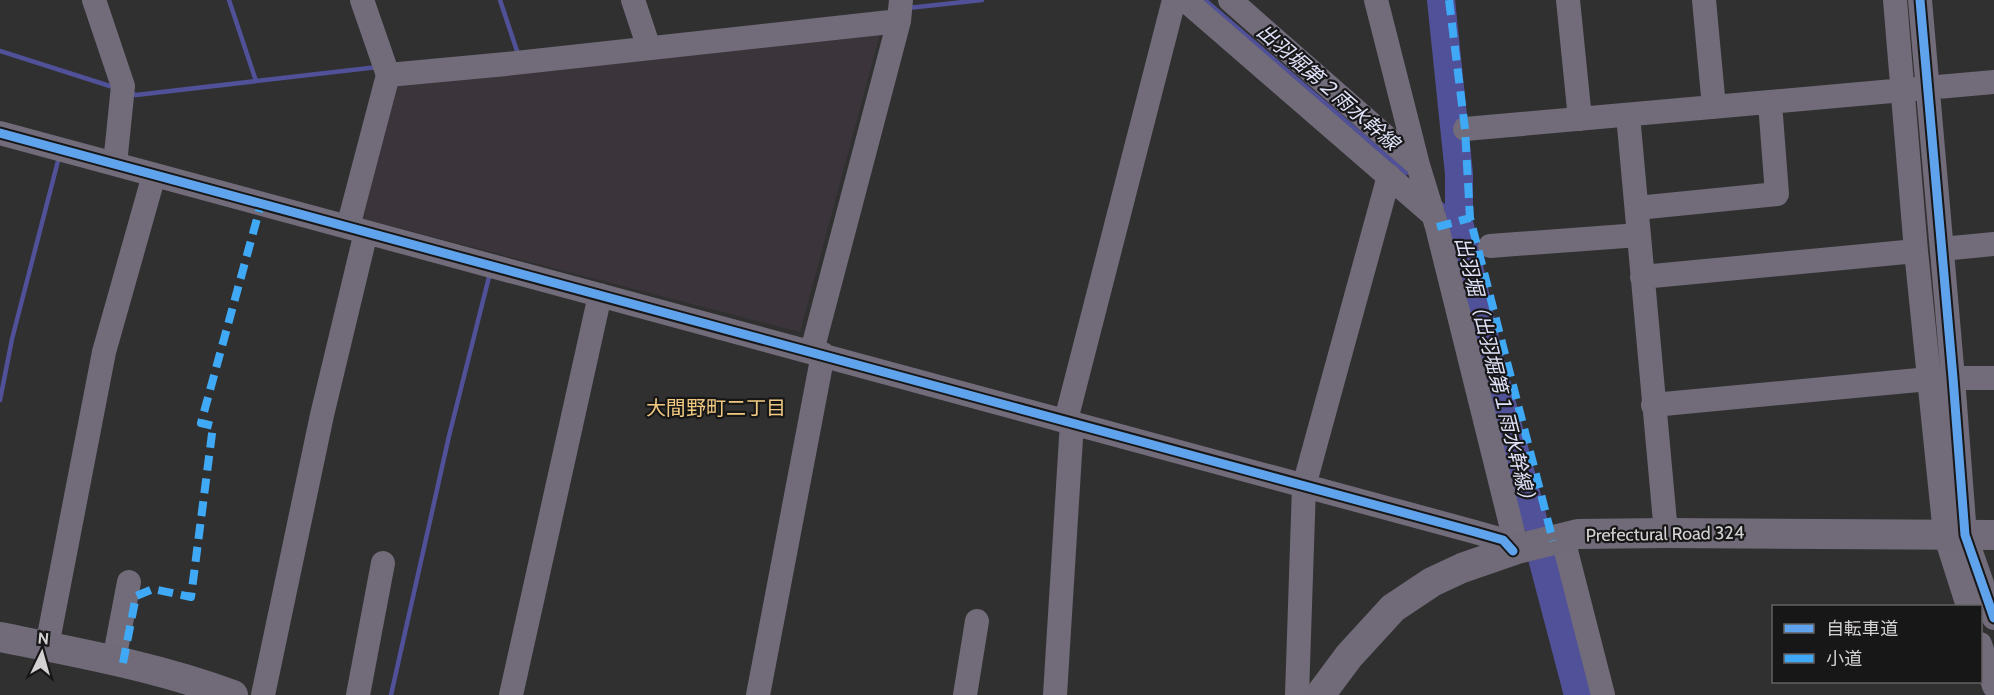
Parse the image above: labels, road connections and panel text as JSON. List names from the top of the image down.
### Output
{
  "streets": {
    "main road": ["Prefectural Road 324"]
  },
  "districts": ["大間野町二丁目"],
  "water": ["出羽堀第２雨水幹線", "出羽堀（出羽堀第１雨水幹線）"],
  "legend": ["自転車道", "小道"],
  "north": "top"
}
